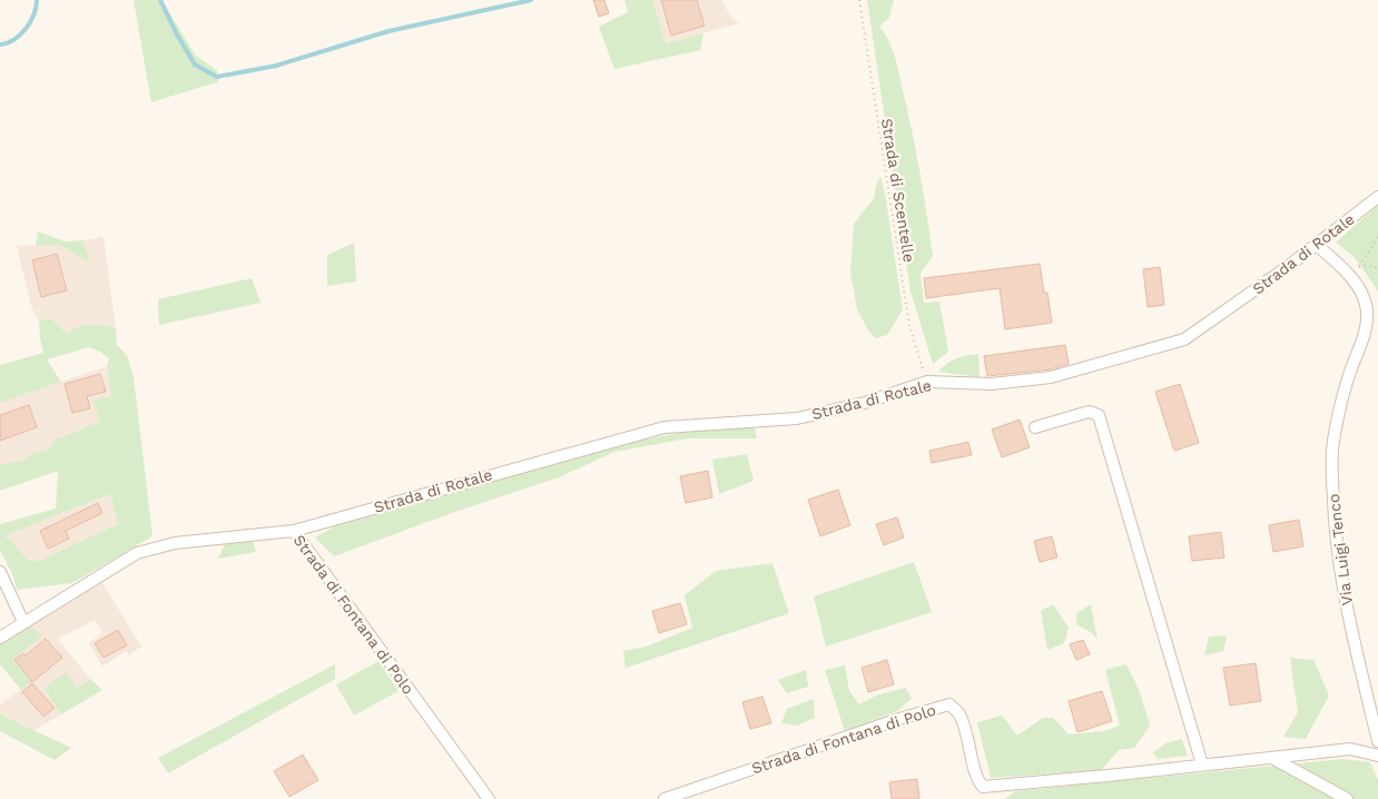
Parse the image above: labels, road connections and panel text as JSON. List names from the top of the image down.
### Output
{
  "streets": {
    "street": ["Strada di Rotale", "Via Luigi Tenco", "Strada di Fontana di Polo"],
    "path": ["Strada di Scentelle"]
  },
  "crossings": [
    ["Strada di Scentelle", "Strada di Rotale"],
    ["Strada di Rotale", "Via Luigi Tenco"],
    ["Strada di Rotale", "Strada di Fontana di Polo"]
  ]
}
